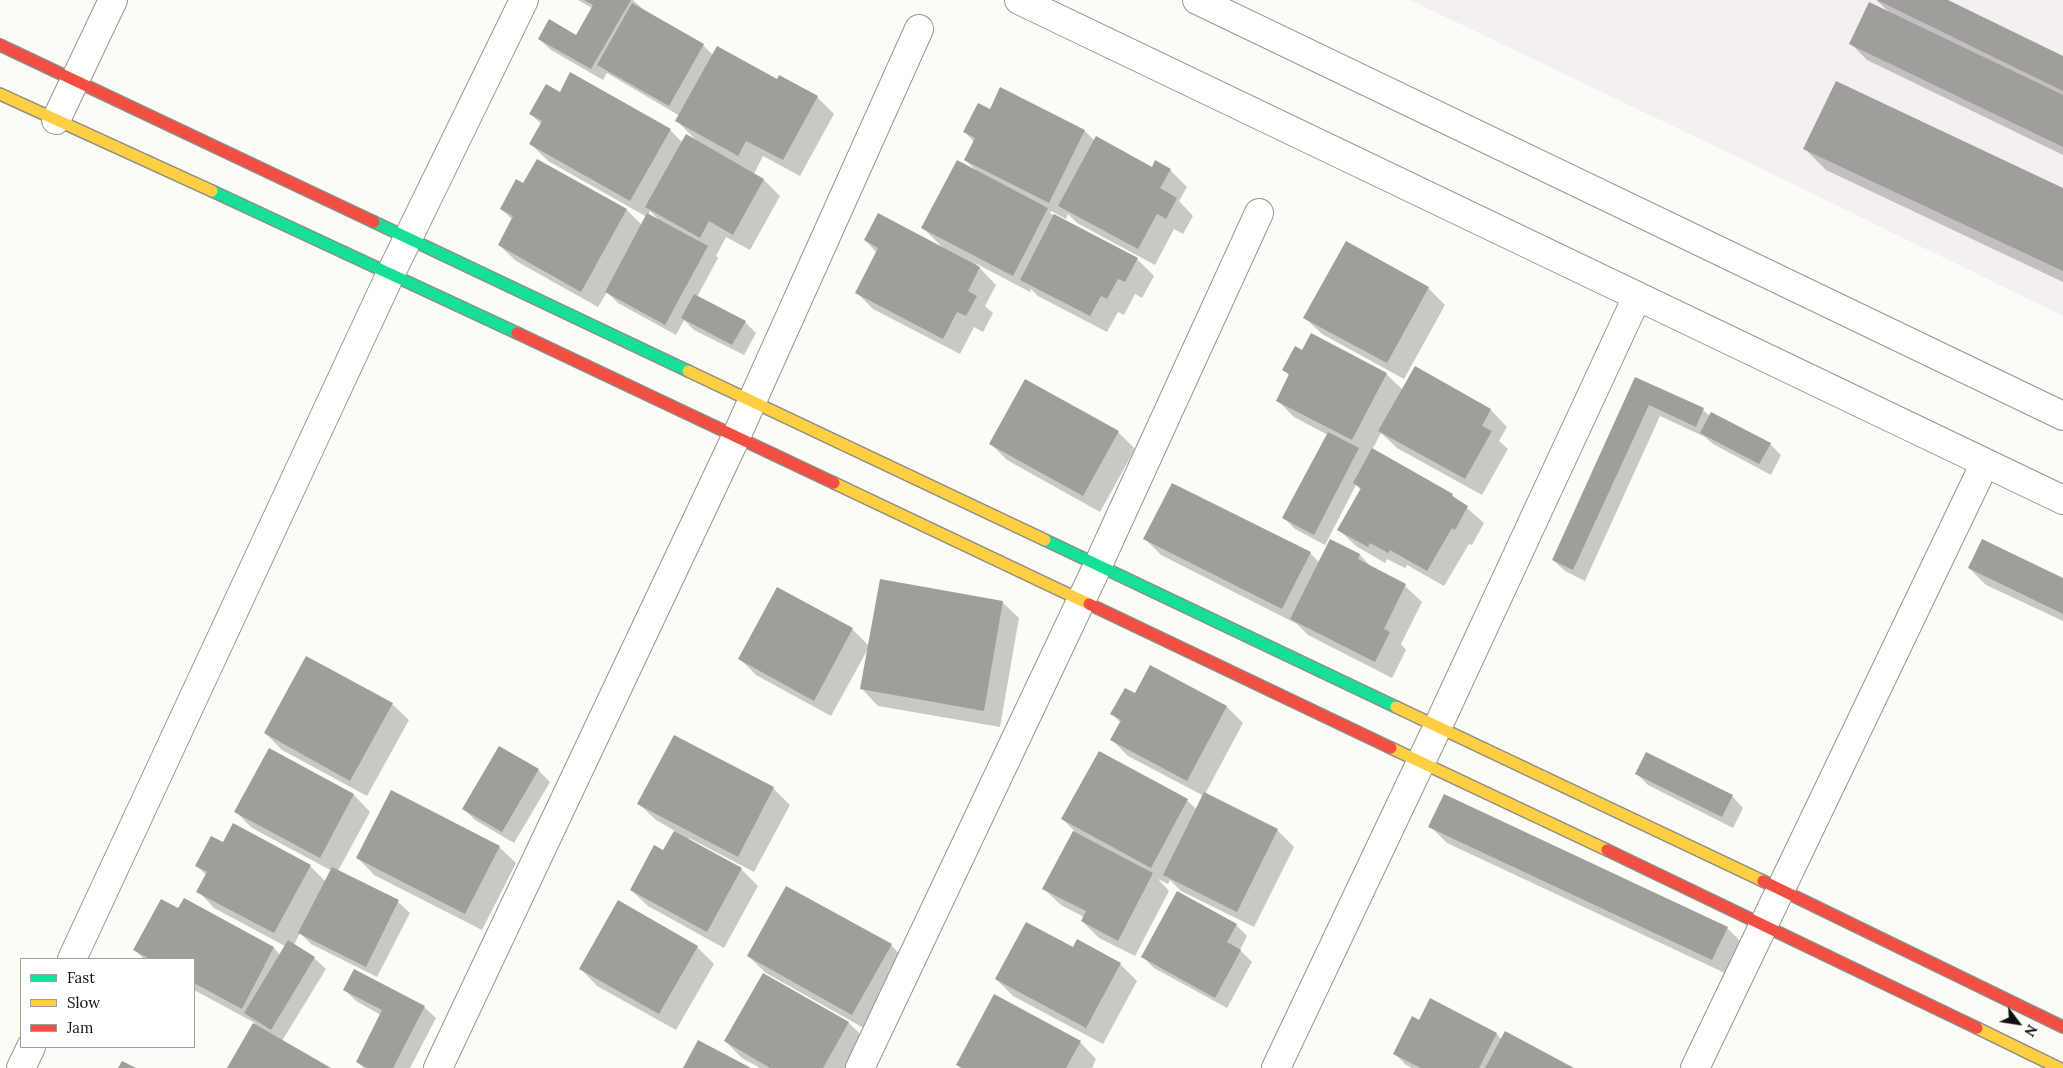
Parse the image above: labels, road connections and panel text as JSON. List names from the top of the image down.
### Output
{
  "legend": ["Fast", "Slow", "Jam"],
  "north": "bottom right"
}
